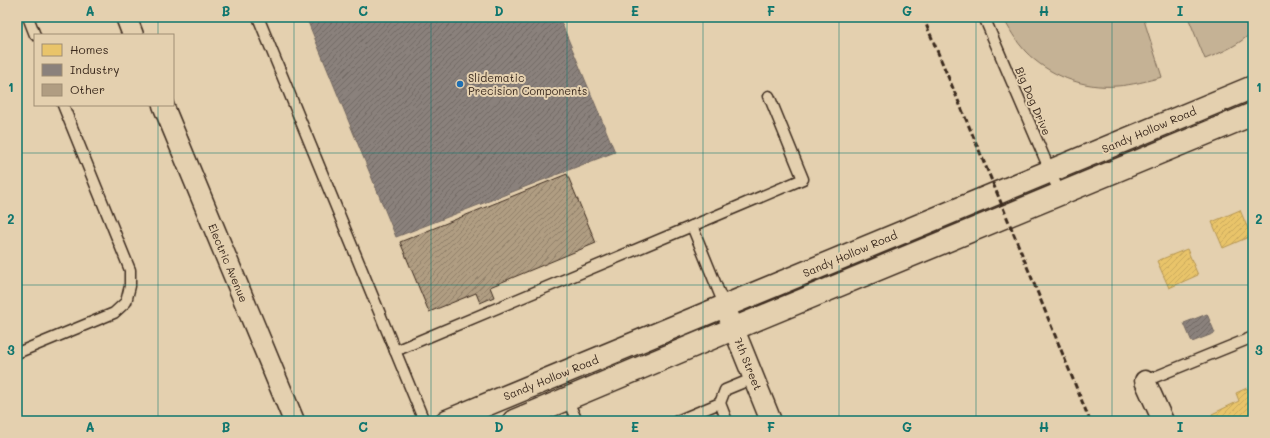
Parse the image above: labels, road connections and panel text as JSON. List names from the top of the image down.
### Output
{
  "streets": {
    "street": ["Sandy Hollow Road", "Electric Avenue", "7th Street"],
    "lane": ["Big Dog Drive"]
  },
  "crossings": [
    ["Big Dog Drive", "Sandy Hollow Road"],
    ["Sandy Hollow Road", "7th Street"]
  ],
  "places": ["Slidematic Precision Components"],
  "legend": ["Homes", "Industry", "Other"],
  "grid": {
    "columns": [
      "A",
      "B",
      "C",
      "D",
      "E",
      "F",
      "G",
      "H",
      "I"
    ],
    "rows": ["1", "2", "3"]
  }
}
